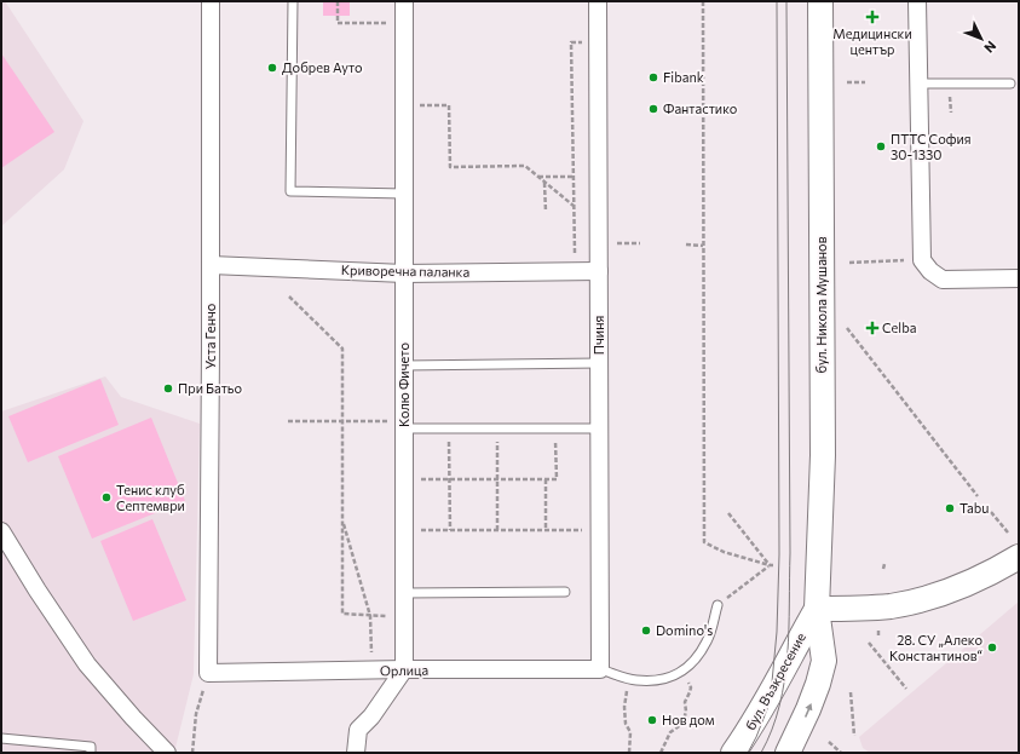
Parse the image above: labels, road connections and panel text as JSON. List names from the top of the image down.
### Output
{
  "streets": {
    "main road": ["бул. Никола Мушанов", "бул. Възкресение"],
    "street": [
      "Криворечна паланка",
      "Пчиня",
      "Уста Генчо",
      "Колю Фичето",
      "Орлица"
    ]
  },
  "crossings": [
    ["Криворечна паланка", "Пчиня"],
    ["Криворечна паланка", "Уста Генчо"],
    ["Криворечна паланка", "Колю Фичето"],
    ["бул. Никола Мушанов", "бул. Възкресение"],
    ["Пчиня", "Орлица"],
    ["Уста Генчо", "Орлица"],
    ["Колю Фичето", "Орлица"]
  ],
  "places": {
    "health": ["Медицински център", "Celba"],
    "other": [
      "Добрев Ауто",
      "Fibank",
      "Фантастико",
      "ПТТС София 30-1330",
      "При Батьо",
      "Тенис клуб Септември",
      "Tabu",
      "Domino's",
      "28. СУ „Алеко Константинов“",
      "Нов дом"
    ]
  },
  "north": "bottom right"
}
